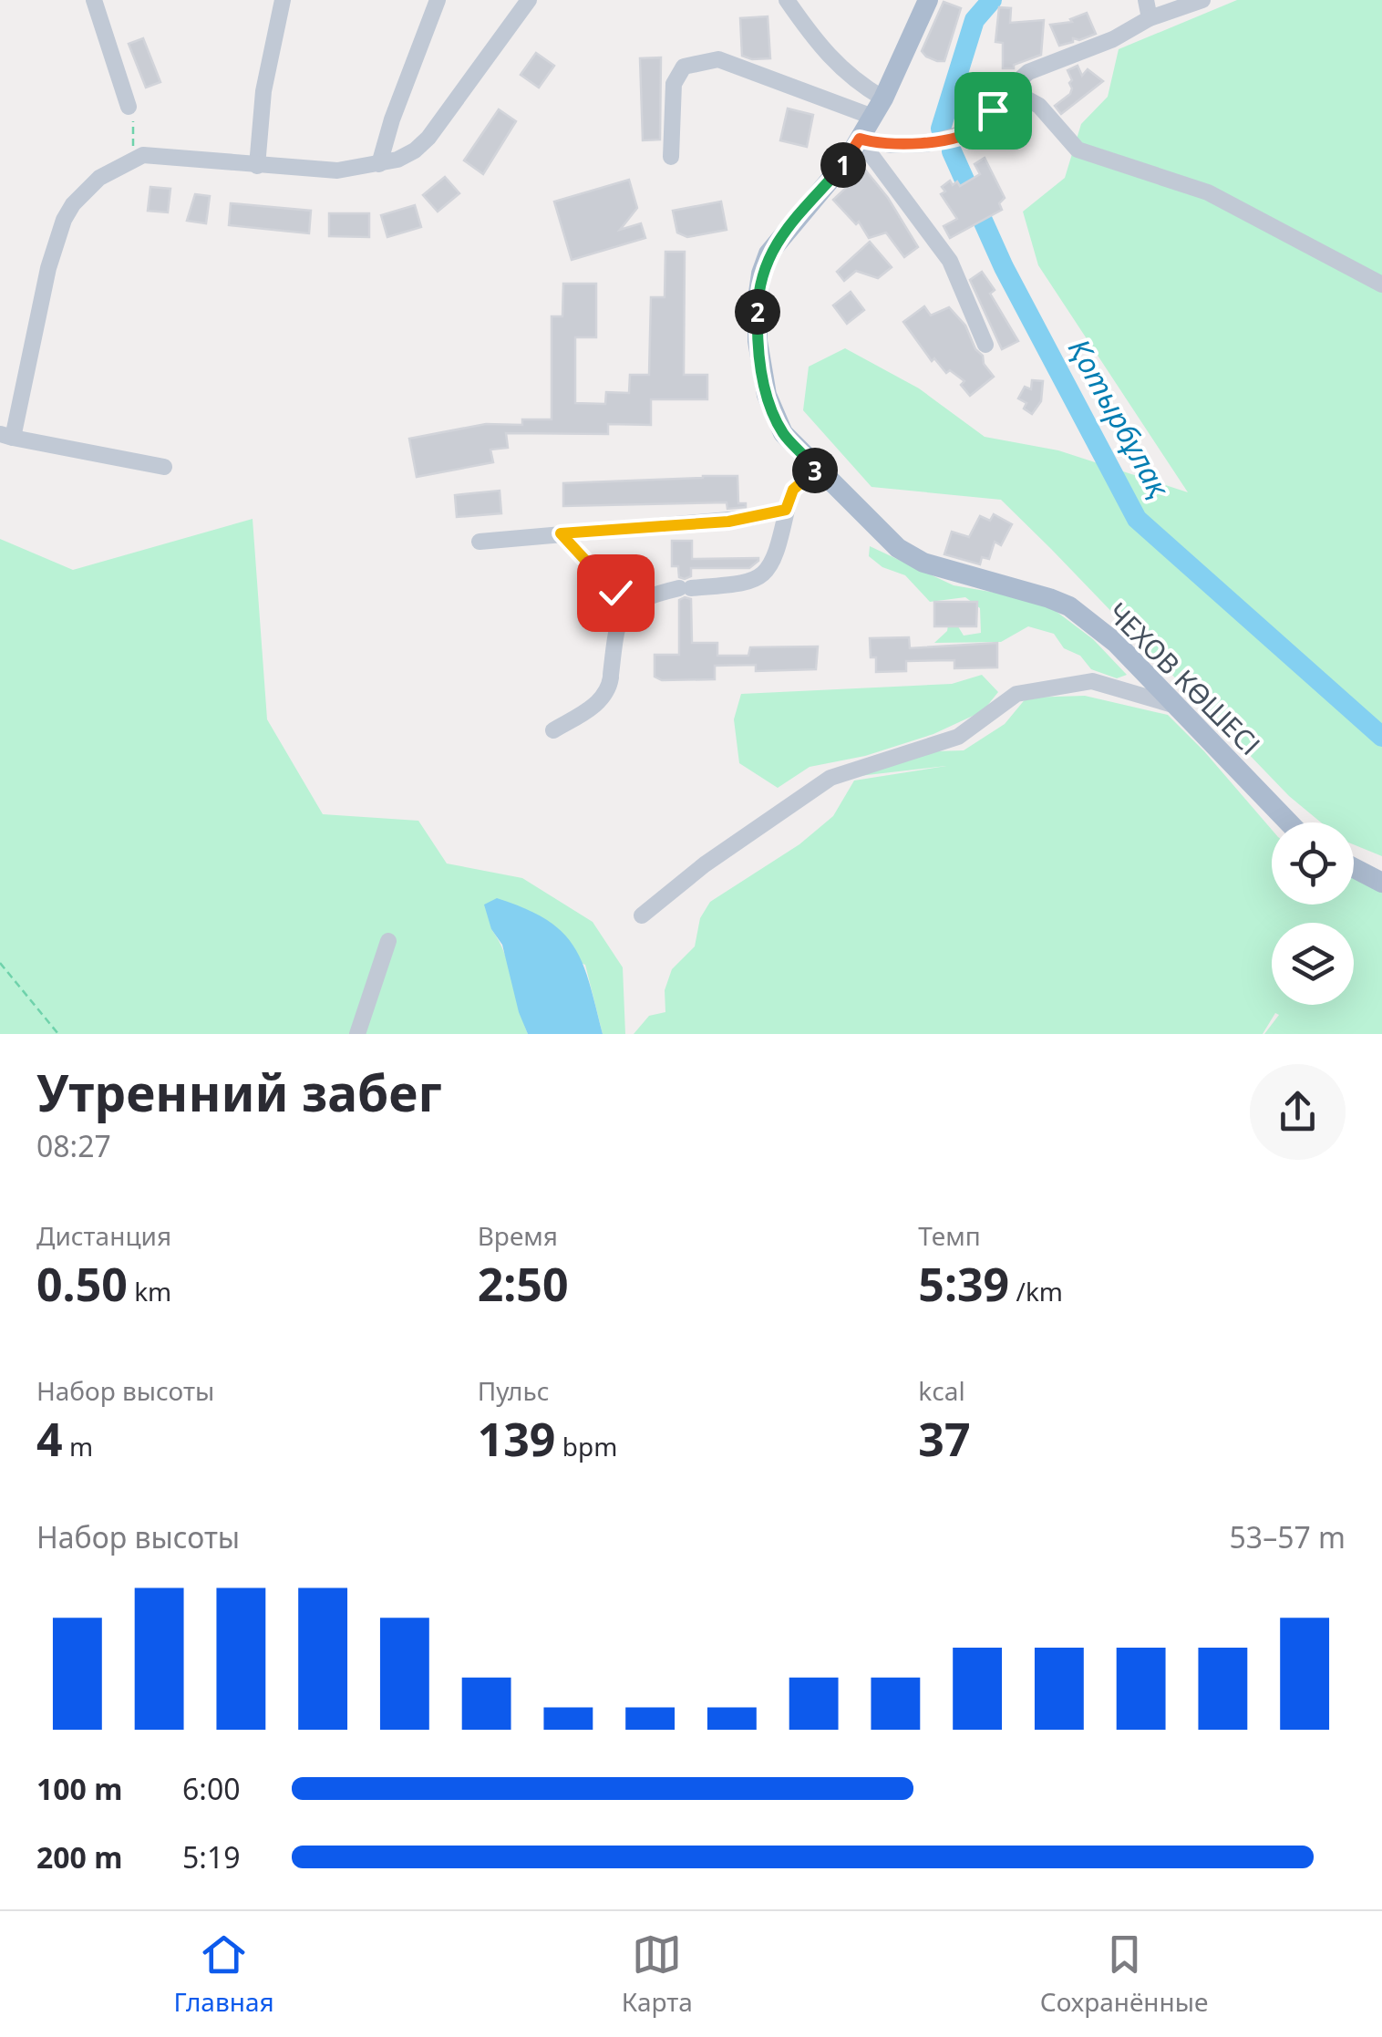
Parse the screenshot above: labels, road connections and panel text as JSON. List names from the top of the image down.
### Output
{
  "streets": {
    "main road": ["ЧЕХОВ КӨШЕСІ"]
  },
  "water": ["Қотырбұлақ"],
  "page": {
    "pins": ["1", "2", "3"],
    "heading": ["Утренний забег", "08:27"],
    "stats": [
      ["Дистанция", "0.50 km"],
      ["Время", "2:50"],
      ["Темп", "5:39 /km"],
      ["Набор высоты", "4 m"],
      ["Пульс", "139 bpm"],
      ["kcal", "37"]
    ],
    "chart": ["Набор высоты", "53–57 m"],
    "list": [
      {
        "name": "100 m",
        "note": "6:00"
      },
      {
        "name": "200 m",
        "note": "5:19"
      }
    ],
    "tabs": ["Главная", "Карта", "Сохранённые"]
  }
}
